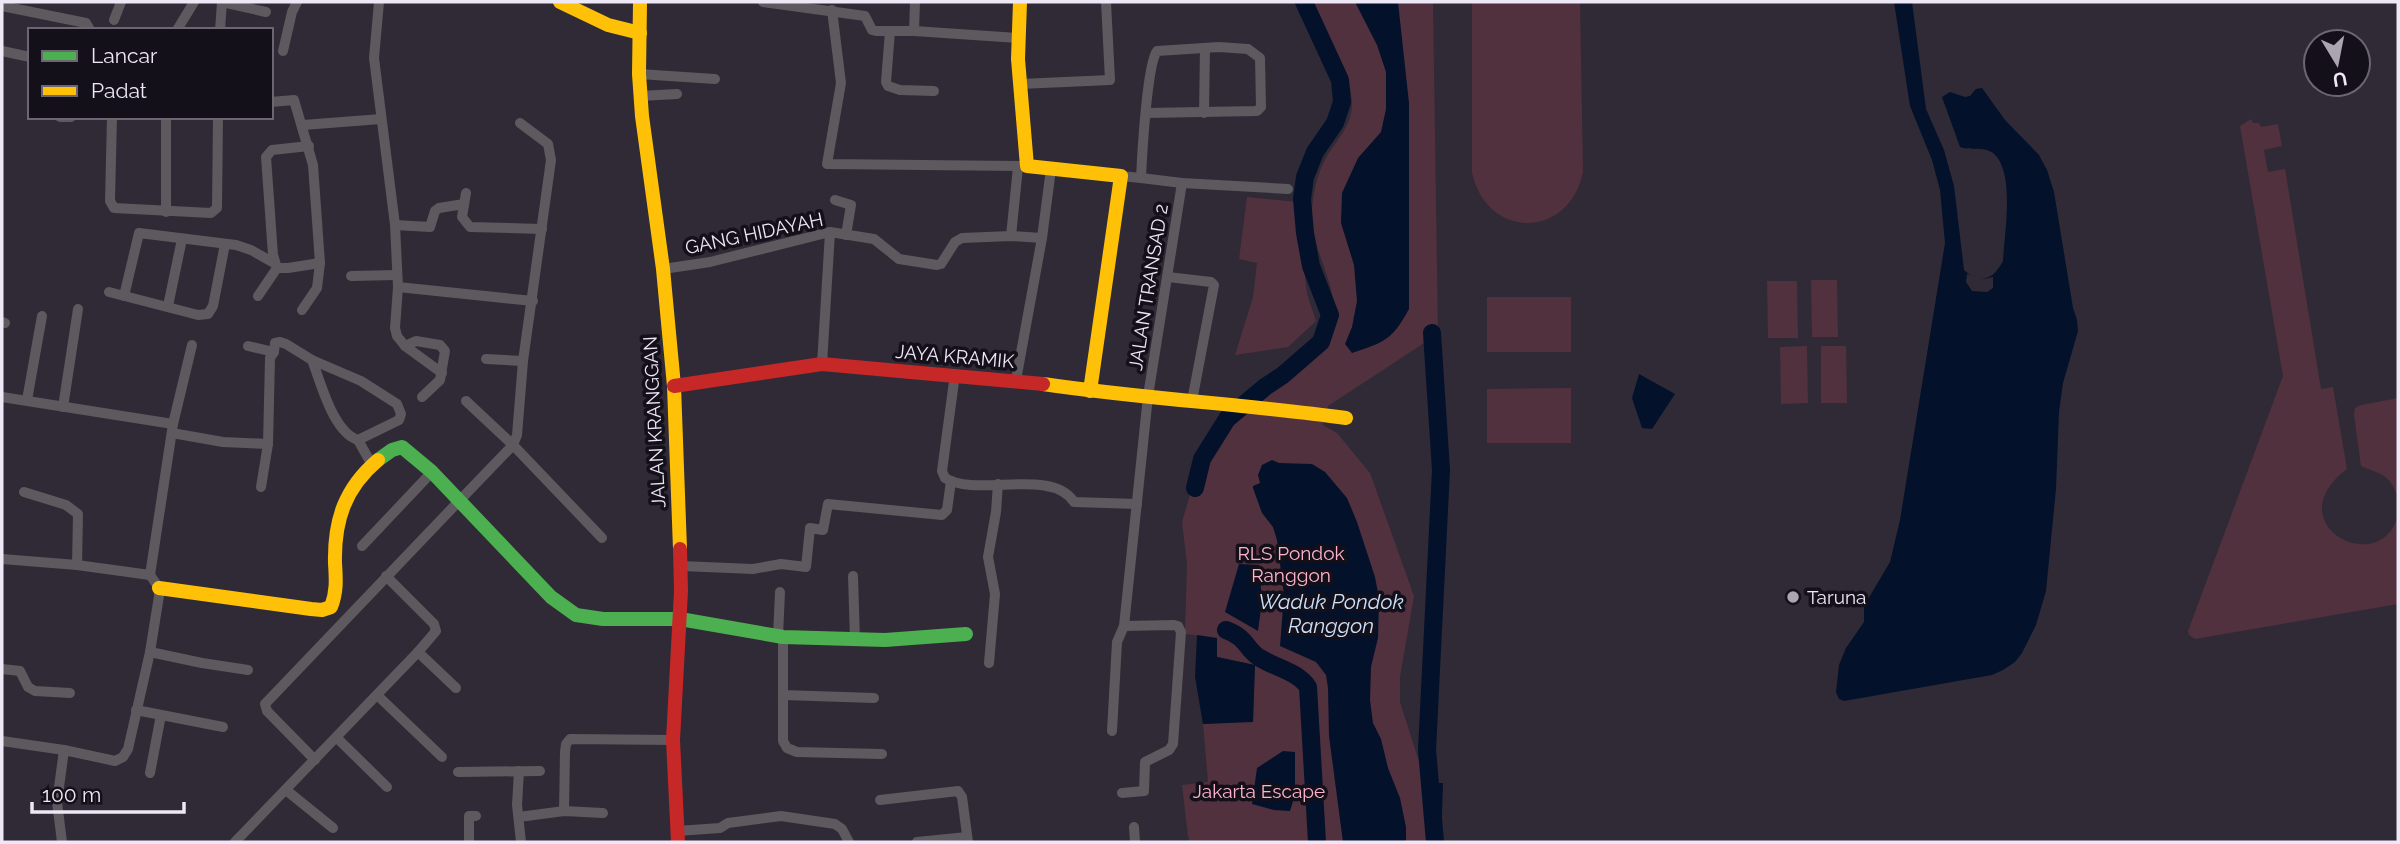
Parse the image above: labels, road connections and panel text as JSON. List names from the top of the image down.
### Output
{
  "streets": {
    "street": [
      "GANG HIDAYAH",
      "JALAN TRANSAD 2",
      "JAYA KRAMIK",
      "JALAN KRANGGAN"
    ]
  },
  "crossings": [
    ["GANG HIDAYAH", "JALAN KRANGGAN"],
    ["JALAN TRANSAD 2", "JAYA KRAMIK"],
    ["JAYA KRAMIK", "JALAN KRANGGAN"]
  ],
  "water": ["Waduk Pondok Ranggon"],
  "parks": ["RLS Pondok Ranggon", "Jakarta Escape"],
  "places": ["Taruna"],
  "legend": ["Lancar", "Padat"],
  "scale_bar": "100 m",
  "north": "bottom"
}
